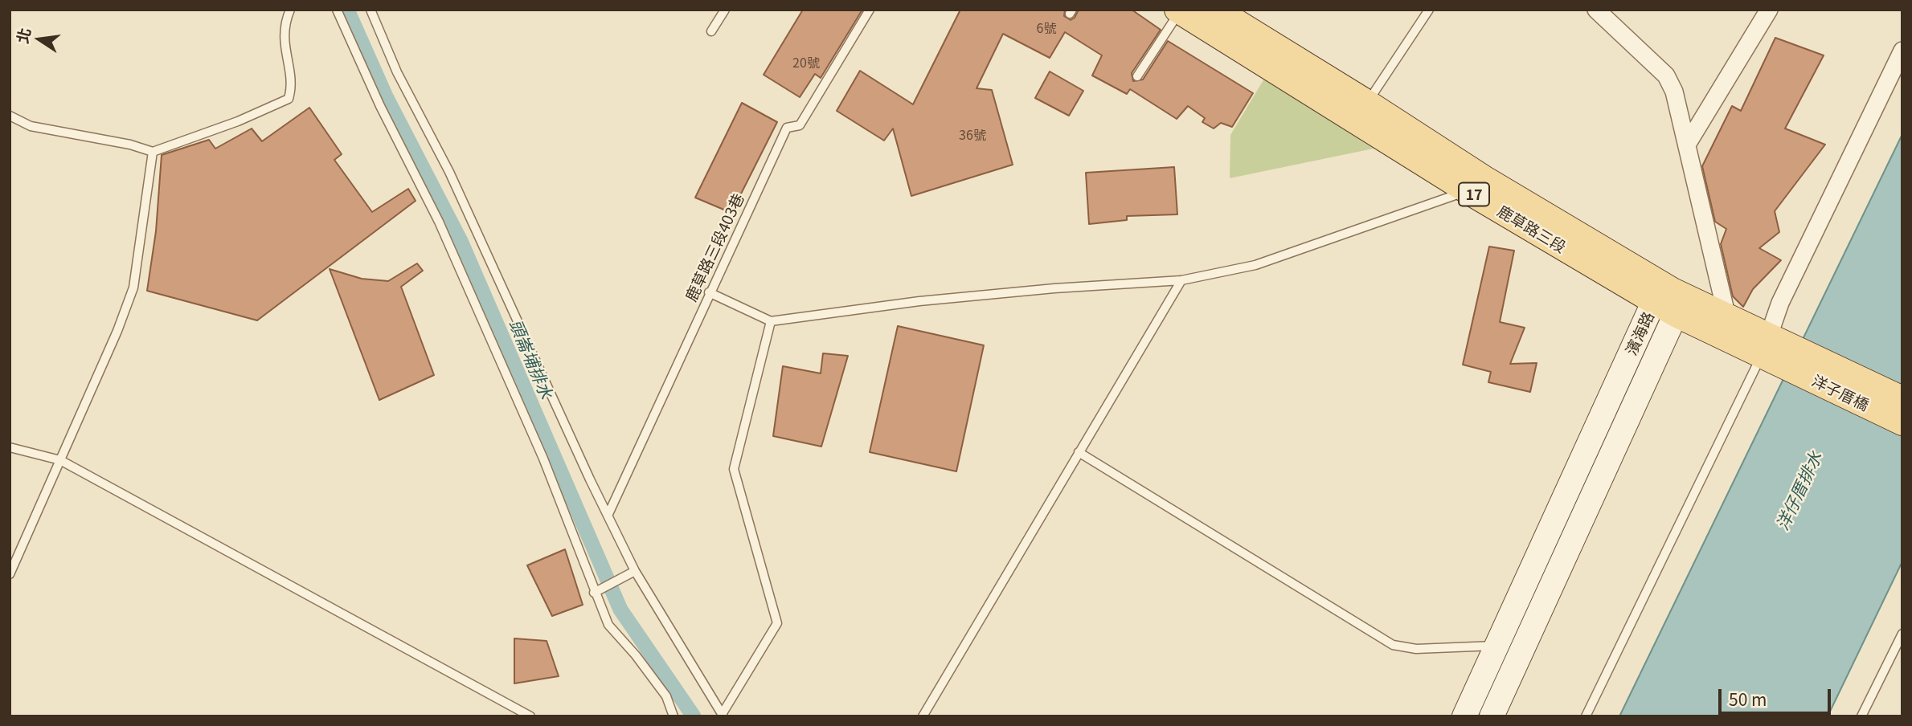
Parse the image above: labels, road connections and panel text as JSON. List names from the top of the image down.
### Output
{
  "streets": {
    "main road": ["17", "鹿草路三段", "洋子厝橋"],
    "street": ["濱海路"],
    "lane": ["鹿草路三段403巷"]
  },
  "crossings": [
    ["鹿草路三段", "濱海路"],
    ["鹿草路三段", "洋子厝橋"]
  ],
  "water": ["頭崙埔排水", "洋仔厝排水"],
  "house_numbers": ["6號", "20號", "36號"],
  "scale_bar": "50 m",
  "north": "left"
}
